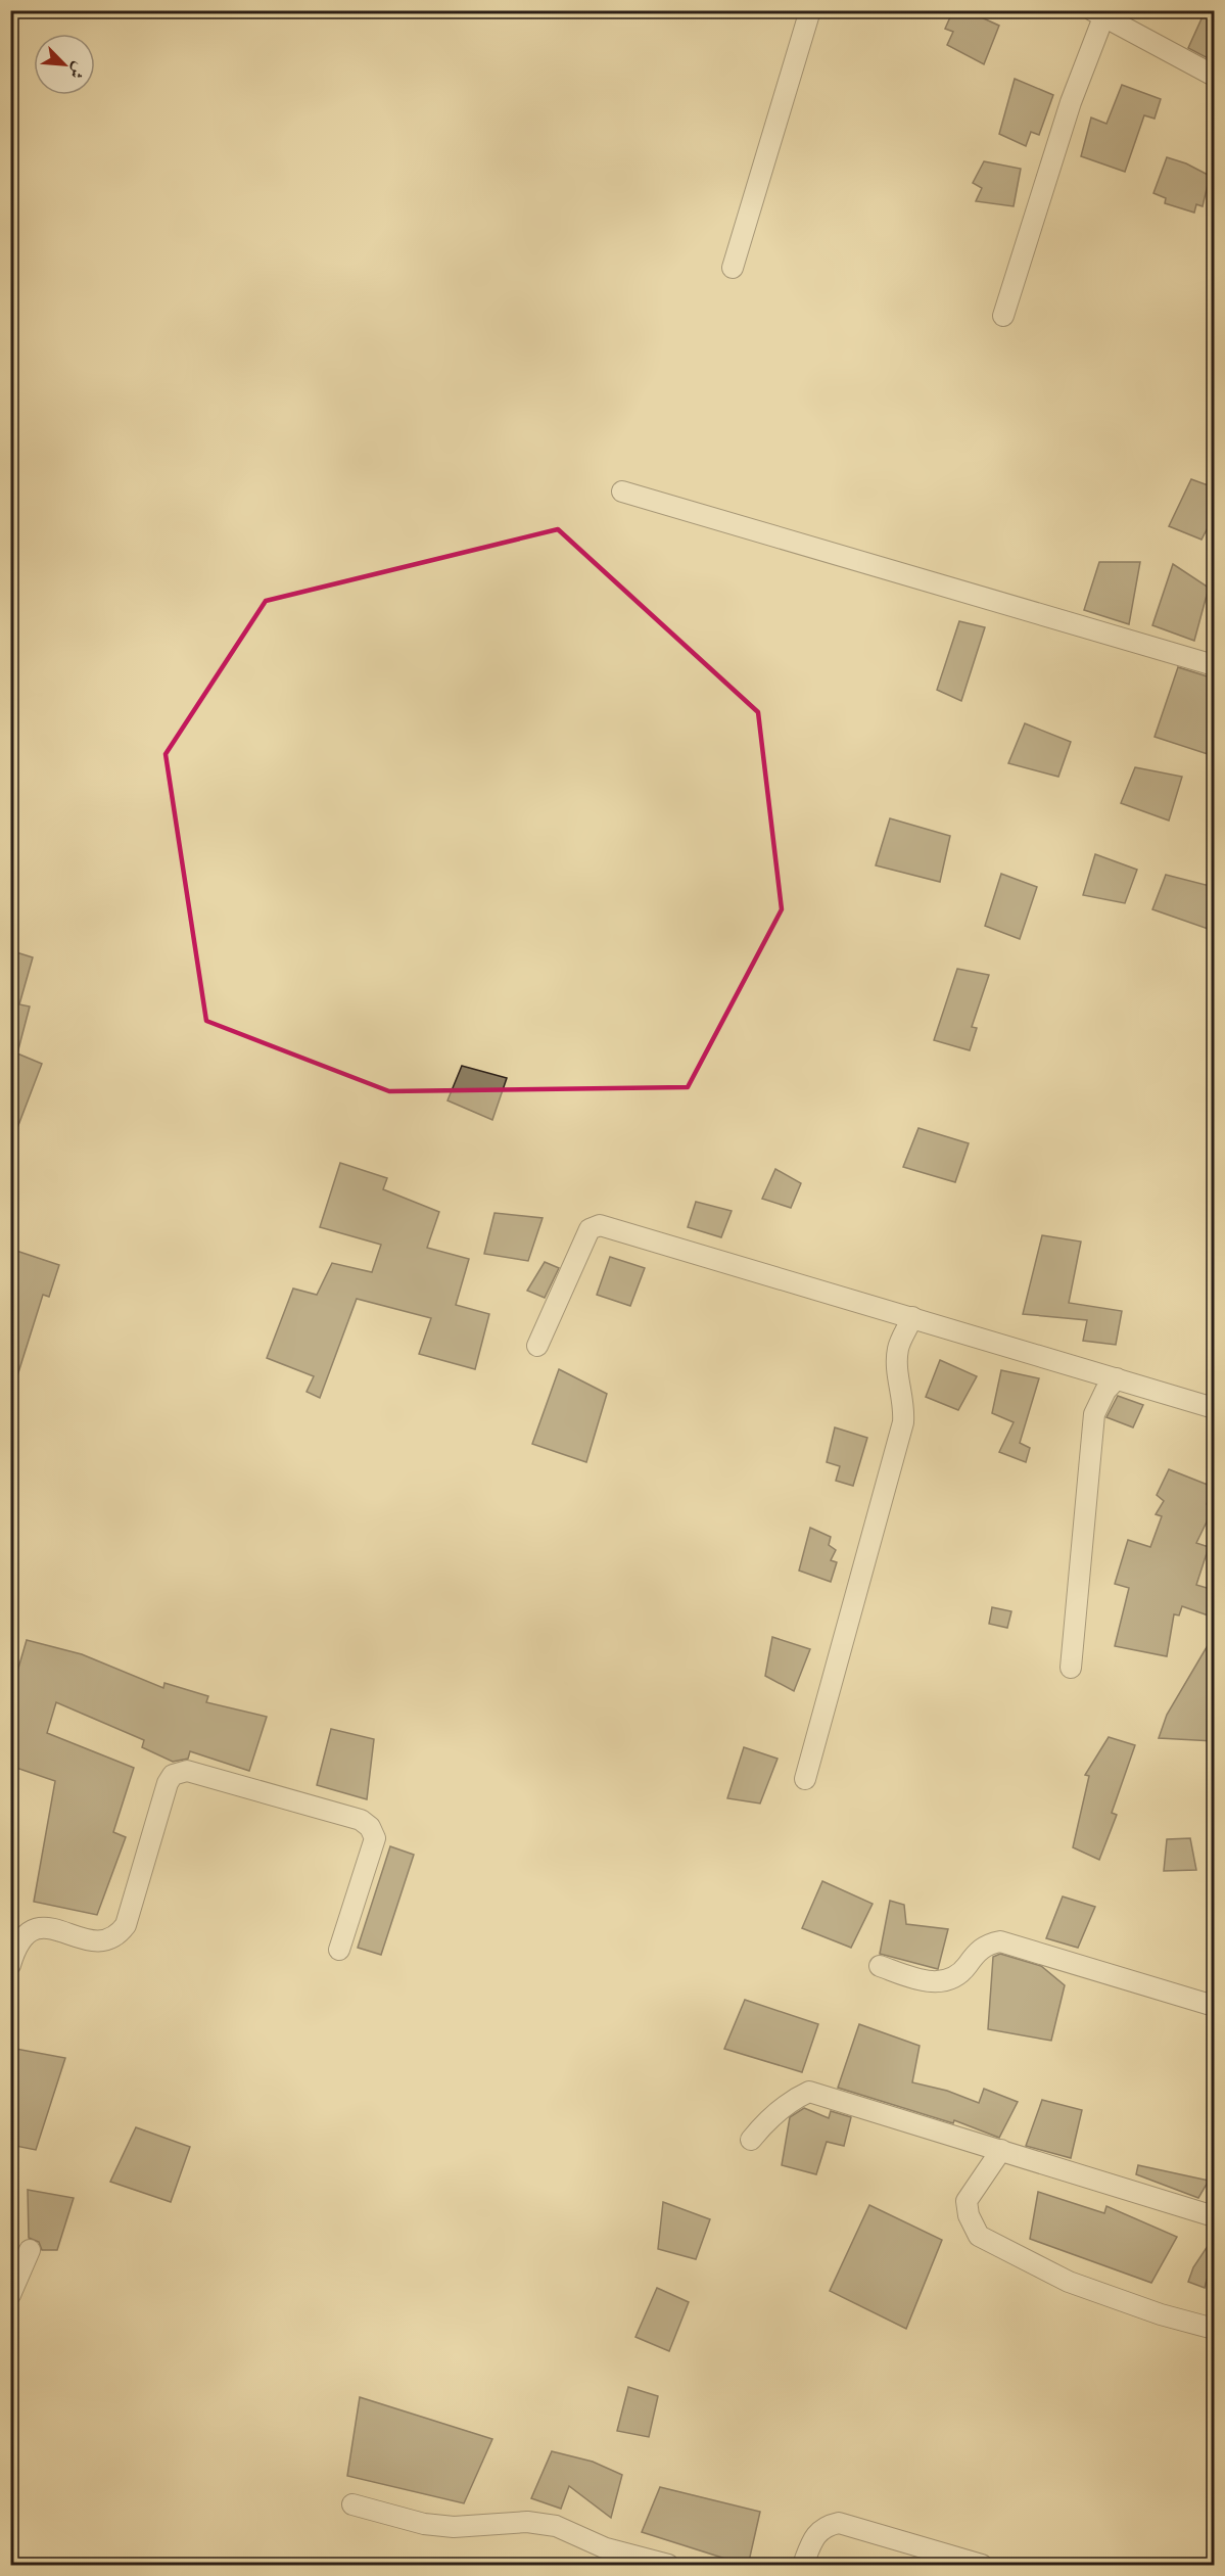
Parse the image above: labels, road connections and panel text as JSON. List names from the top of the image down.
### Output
{
  "north": "bottom right"
}
